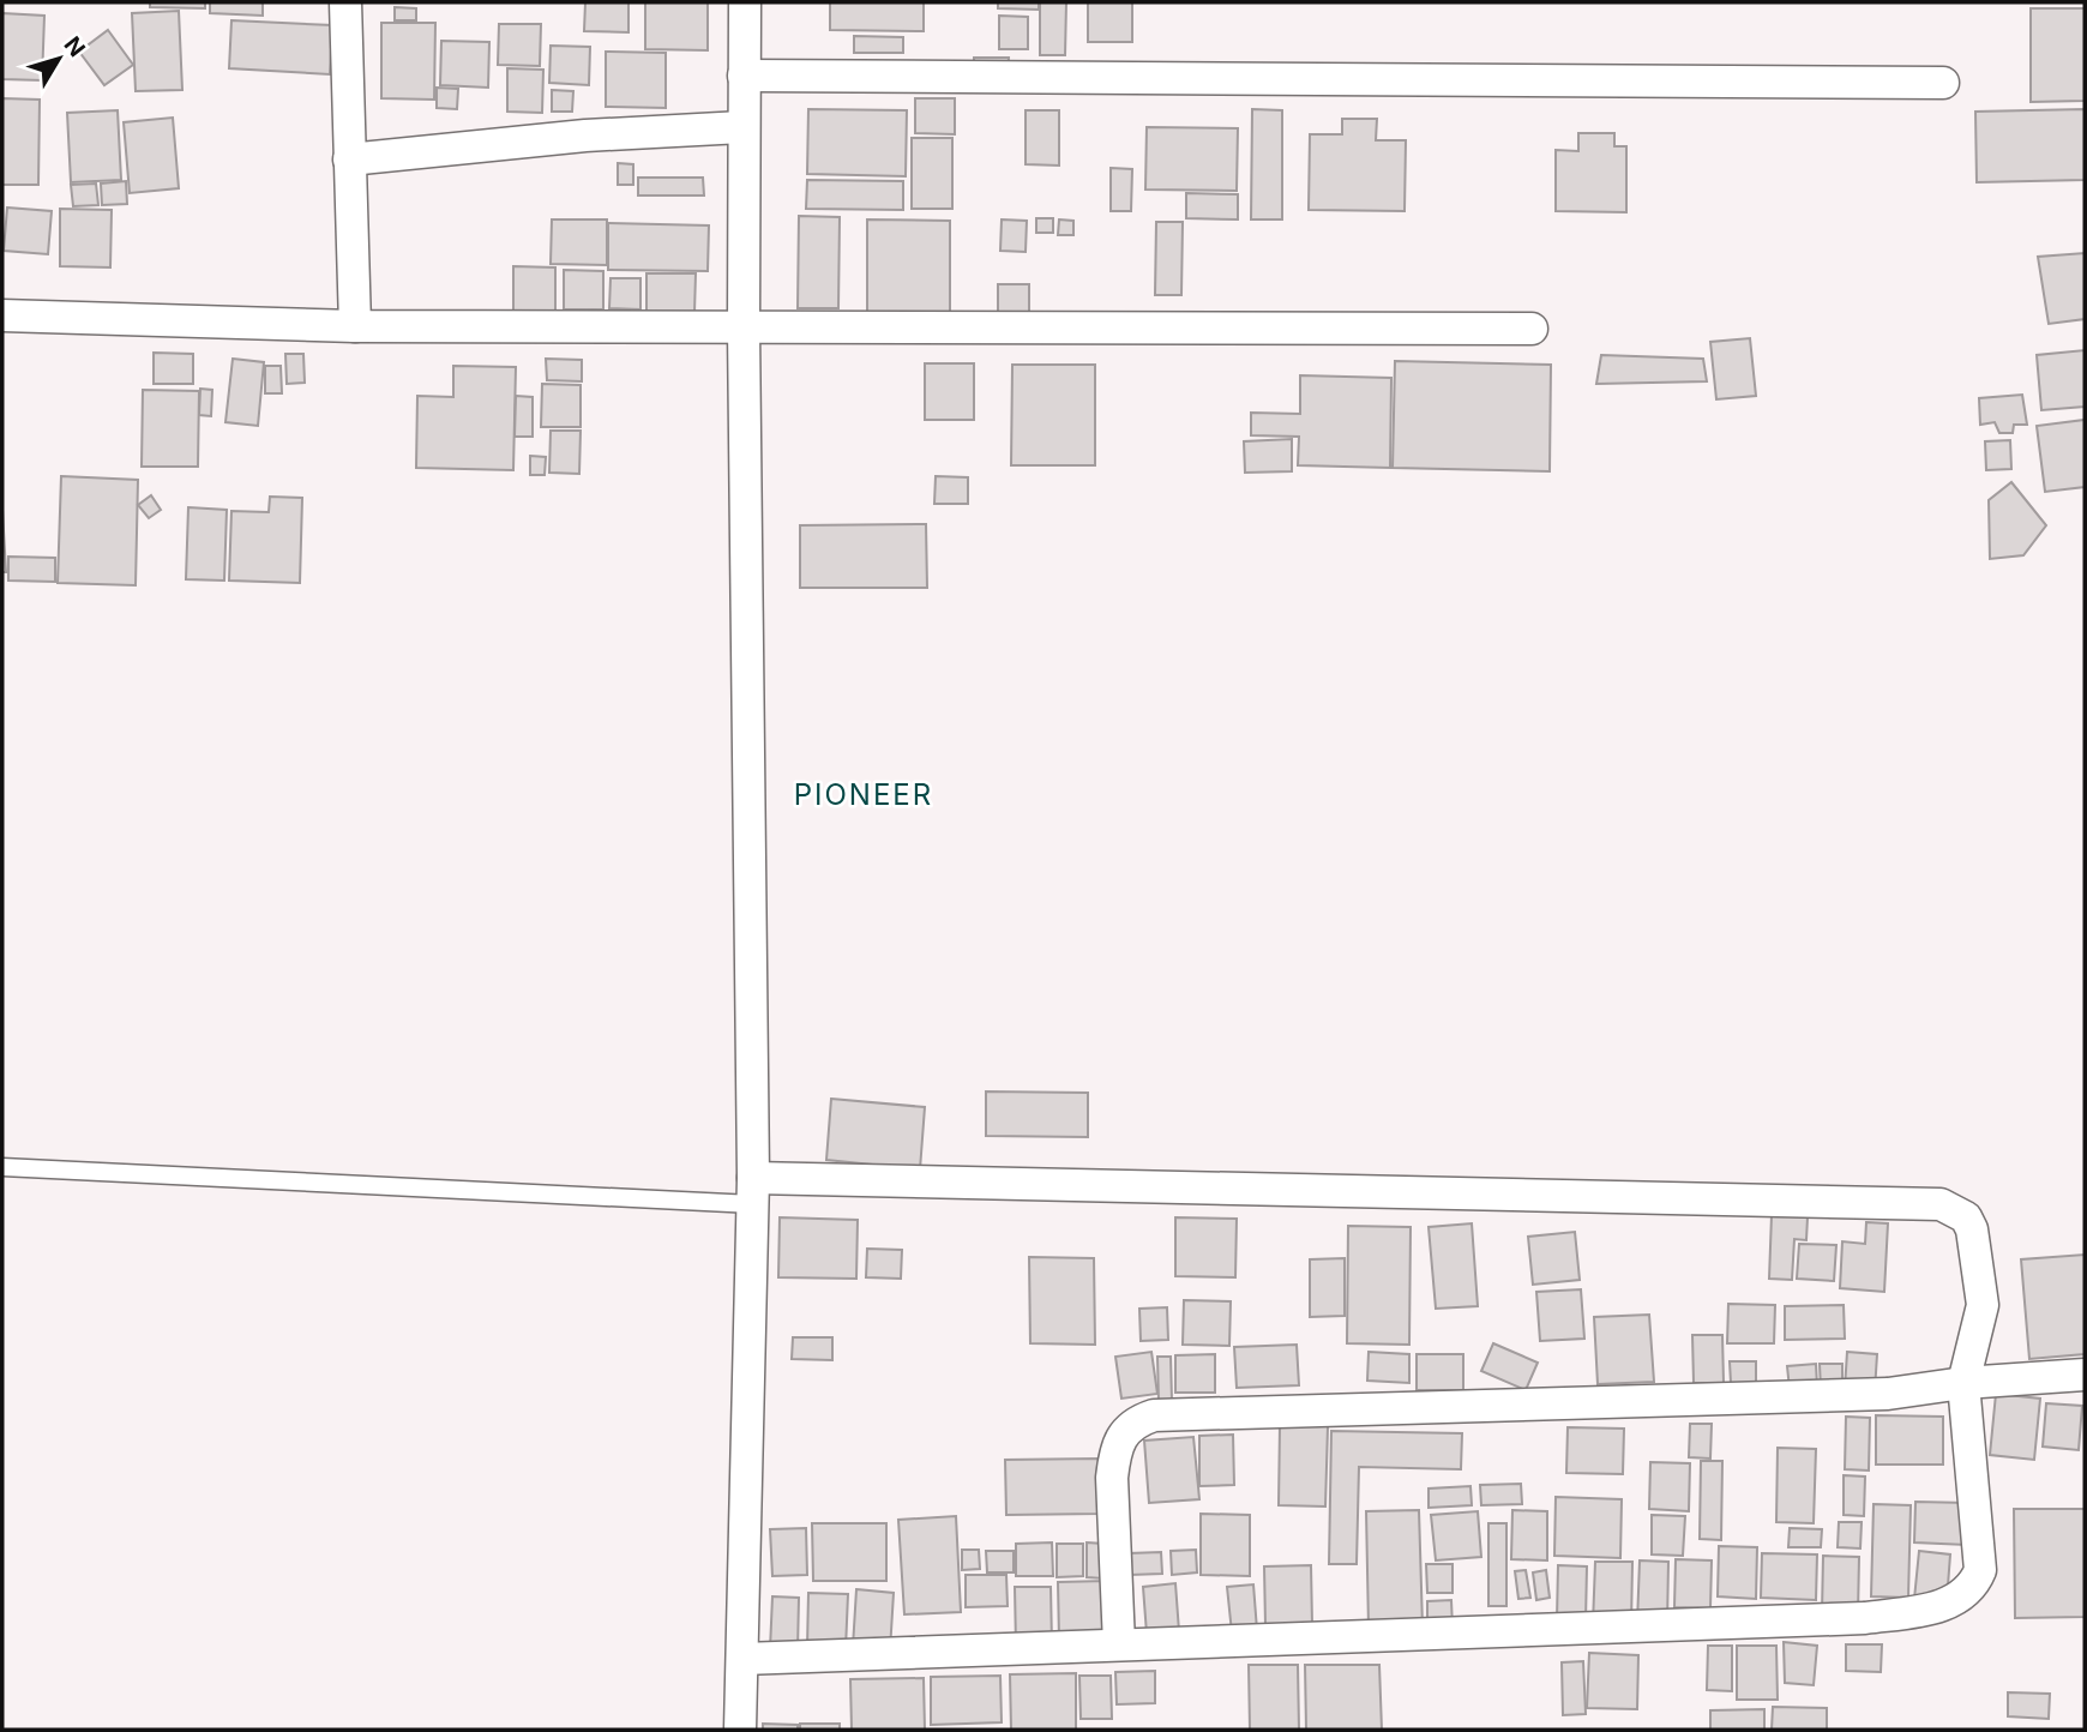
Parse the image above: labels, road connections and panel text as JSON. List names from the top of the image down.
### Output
{
  "districts": ["PIONEER"],
  "north": "top right"
}
